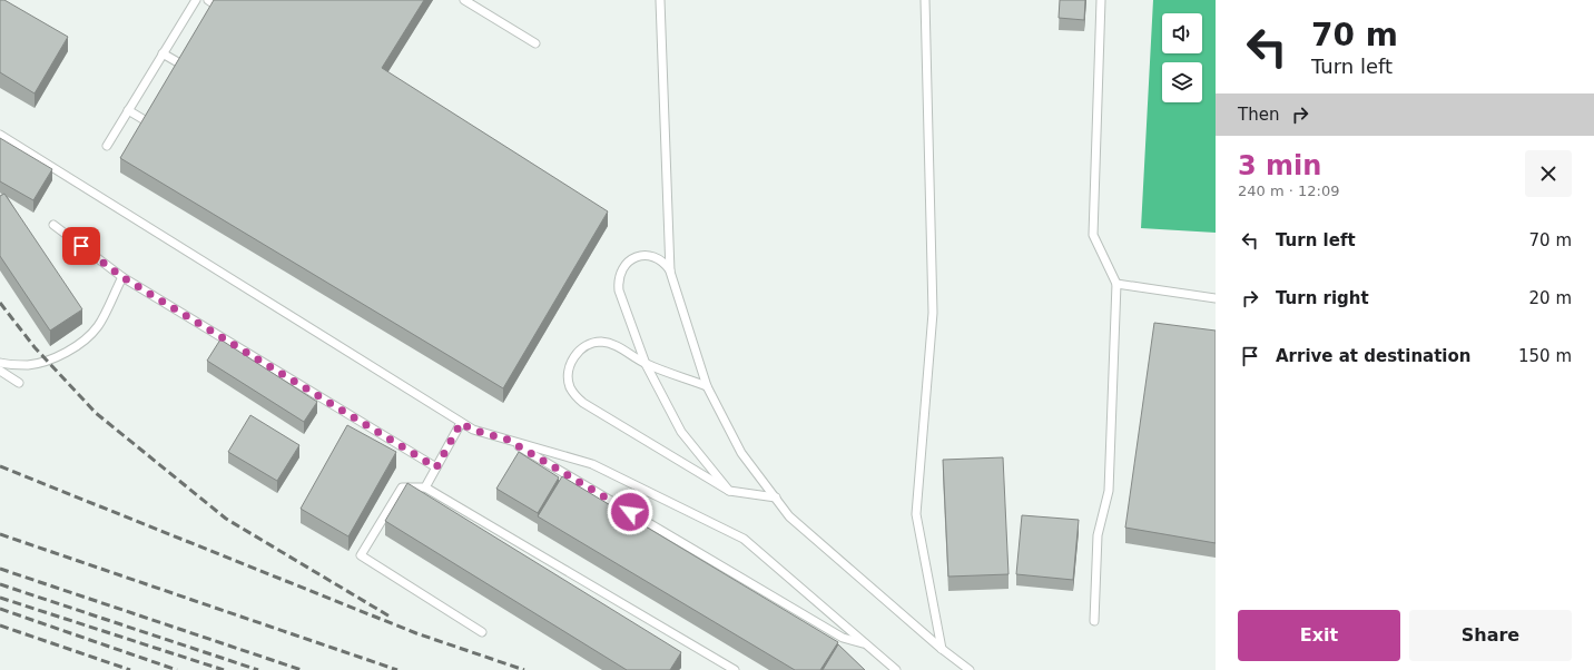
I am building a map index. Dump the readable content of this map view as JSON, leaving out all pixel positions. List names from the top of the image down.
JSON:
{
  "page": {
    "turn": ["70 m", "Turn left"],
    "then": "Then",
    "heading": ["3 min", "240 m · 12:09"],
    "list": [
      {
        "name": "Turn left",
        "value": "70 m"
      },
      {
        "name": "Turn right",
        "value": "20 m"
      },
      {
        "name": "Arrive at destination",
        "value": "150 m"
      }
    ],
    "buttons": ["Exit", "Share"]
  }
}
